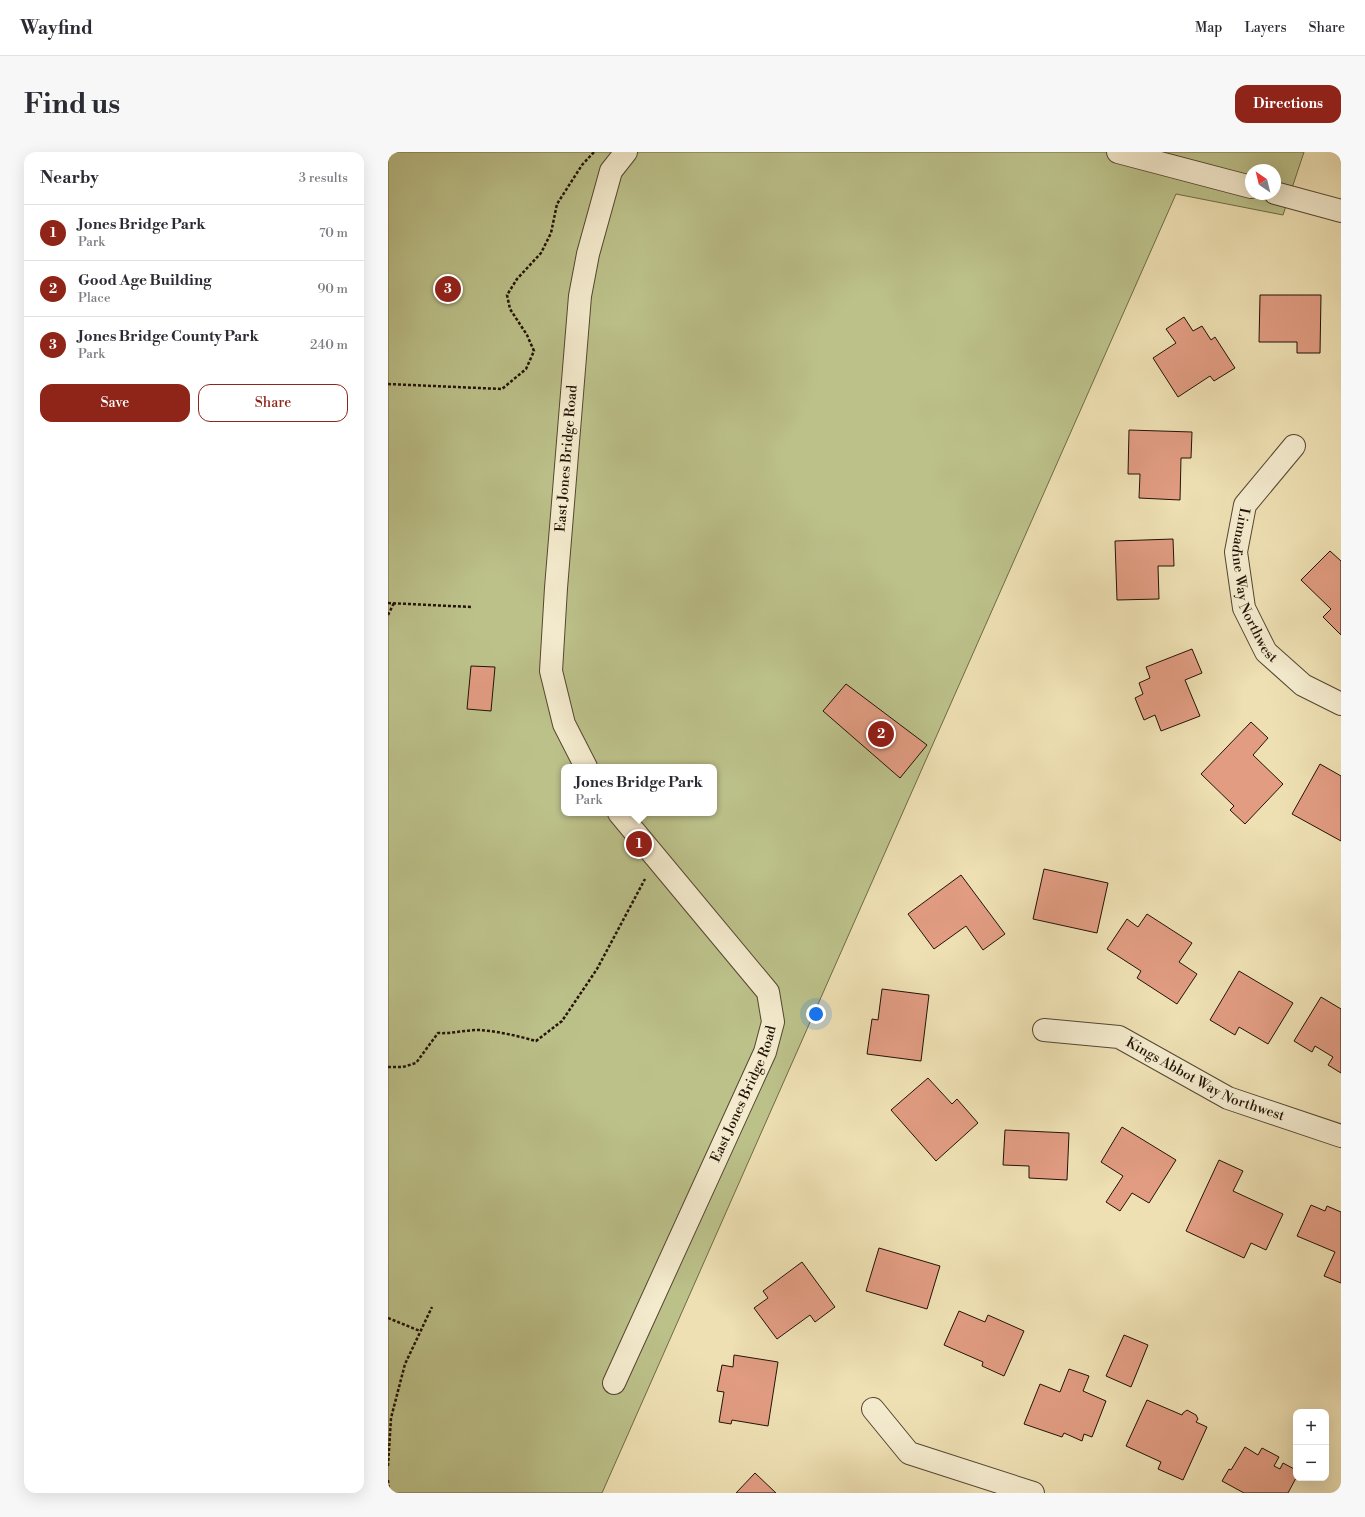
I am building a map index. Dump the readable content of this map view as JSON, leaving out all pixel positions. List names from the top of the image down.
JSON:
{
  "streets": {
    "street": ["East Jones Bridge Road", "Linnadine Way Northwest", "Kings Abbot Way Northwest"]
  },
  "north": "top left",
  "page": {
    "header": "Wayfind",
    "nav": ["Map", "Layers", "Share"],
    "buttons": [
      "Directions",
      ["Save", "Share"]
    ],
    "title": "Find us",
    "heading": ["Nearby", "3 results"],
    "list": [
      {
        "mark": "1",
        "name": "Jones Bridge Park",
        "note": "Park",
        "value": "70 m"
      },
      {
        "mark": "2",
        "name": "Good Age Building",
        "note": "Place",
        "value": "90 m"
      },
      {
        "mark": "3",
        "name": "Jones Bridge County Park",
        "note": "Park",
        "value": "240 m"
      }
    ],
    "pins": ["3", "2", "1"],
    "popup": ["Jones Bridge Park", "Park"],
    "map_buttons": ["+", "−"]
  }
}
